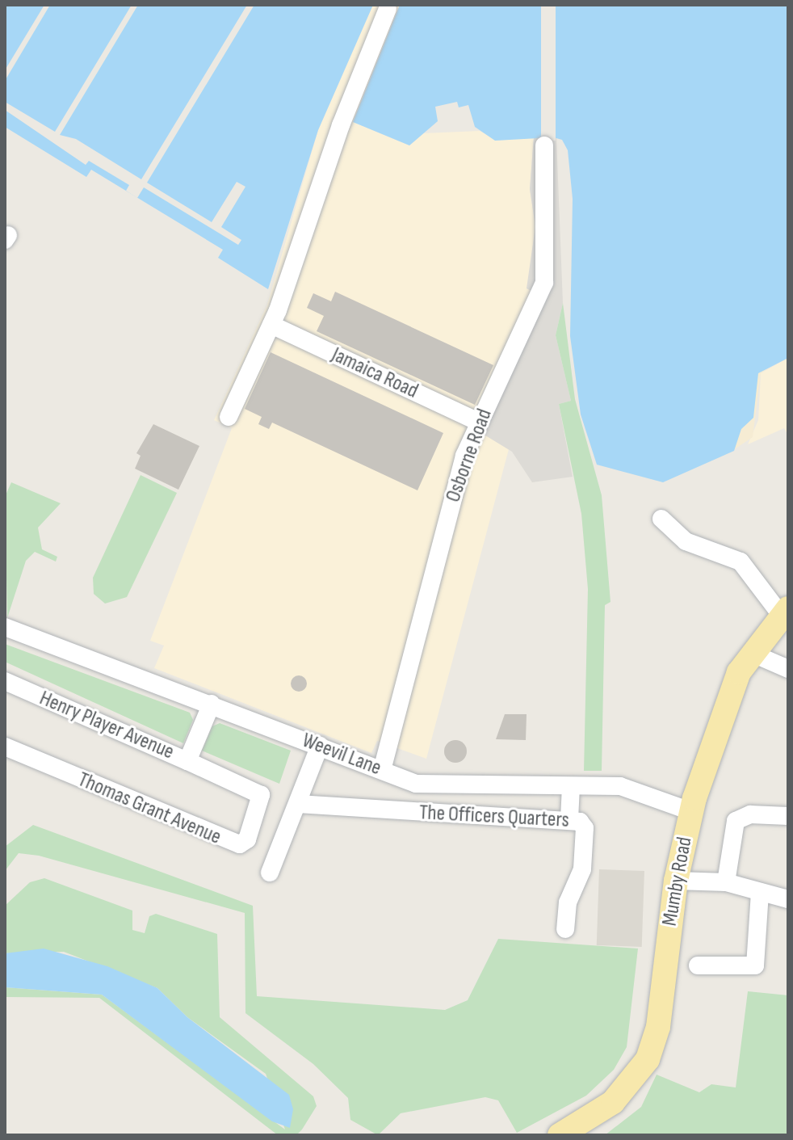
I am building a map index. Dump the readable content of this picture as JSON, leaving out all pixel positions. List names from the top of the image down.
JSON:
{
  "streets": {
    "main road": ["Mumby Road"],
    "street": [
      "Jamaica Road",
      "Osborne Road",
      "Henry Player Avenue",
      "Weevil Lane",
      "Thomas Grant Avenue",
      "The Officers Quarters"
    ]
  },
  "crossings": [
    ["Jamaica Road", "Osborne Road"],
    ["Osborne Road", "Weevil Lane"],
    ["Henry Player Avenue", "Weevil Lane"],
    ["Henry Player Avenue", "Thomas Grant Avenue"],
    ["Weevil Lane", "Mumby Road"]
  ]
}
